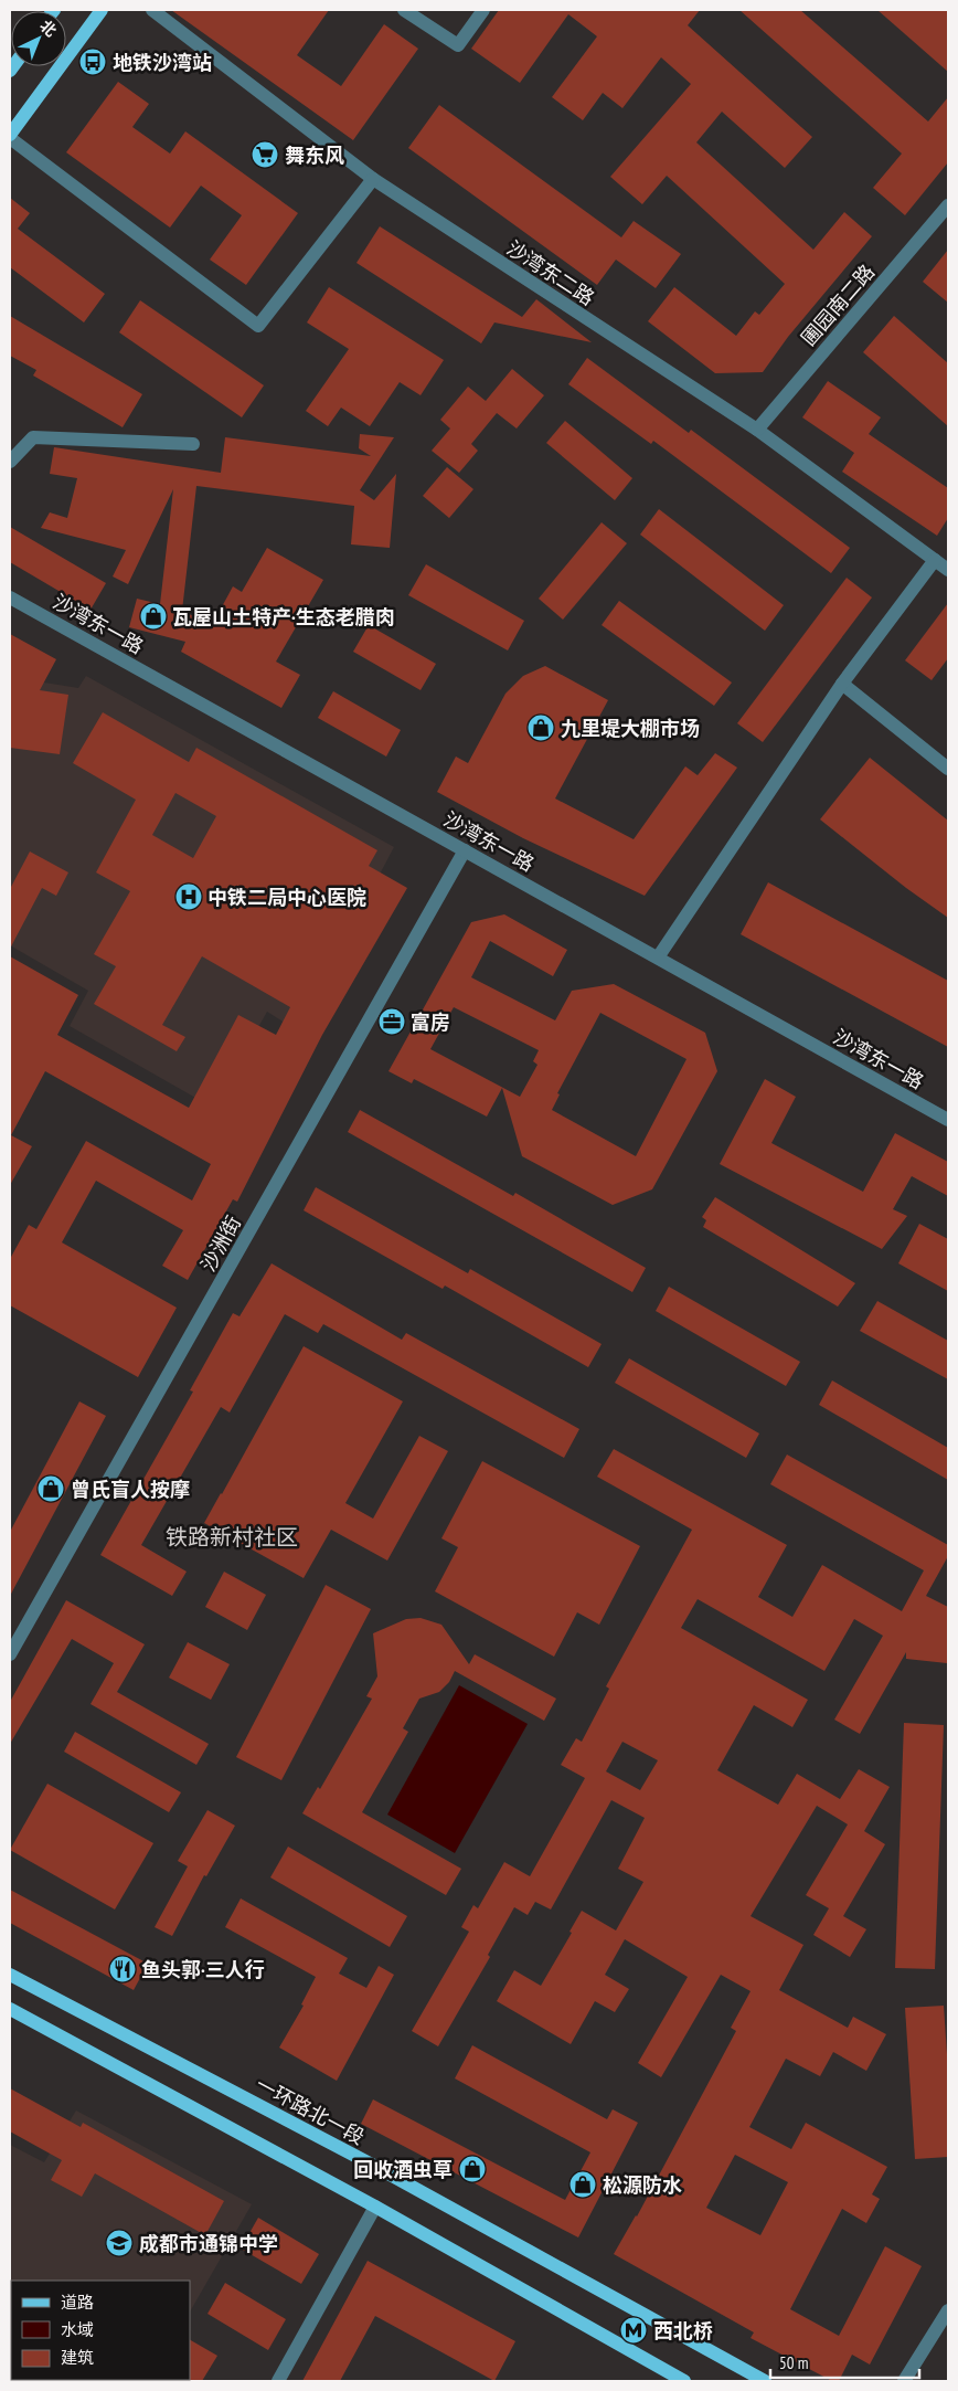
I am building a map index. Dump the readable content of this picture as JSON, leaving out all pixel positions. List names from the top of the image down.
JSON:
{
  "streets": {
    "main road": ["一环路北一段"],
    "street": [
      "沙湾东二路",
      "圃园南二路",
      "沙湾东一路",
      "沙洲街"
    ]
  },
  "crossings": [
    ["沙湾东二路", "圃园南二路"],
    ["沙湾东一路", "沙洲街"]
  ],
  "districts": ["铁路新村社区"],
  "places": {
    "bus stop": ["地铁沙湾站"],
    "supermarket": ["舞东风"],
    "shop": [
      "瓦屋山土特产·生态老腊肉",
      "九里堤大棚市场",
      "曾氏盲人按摩",
      "回收酒虫草",
      "松源防水"
    ],
    "hospital": ["中铁二局中心医院"],
    "office": ["富房"],
    "restaurant": ["鱼头郭·三人行"],
    "school or university": ["成都市通锦中学"],
    "metro station": ["西北桥"]
  },
  "legend": ["道路", "水域", "建筑"],
  "scale_bar": "50 m",
  "north": "top right"
}
